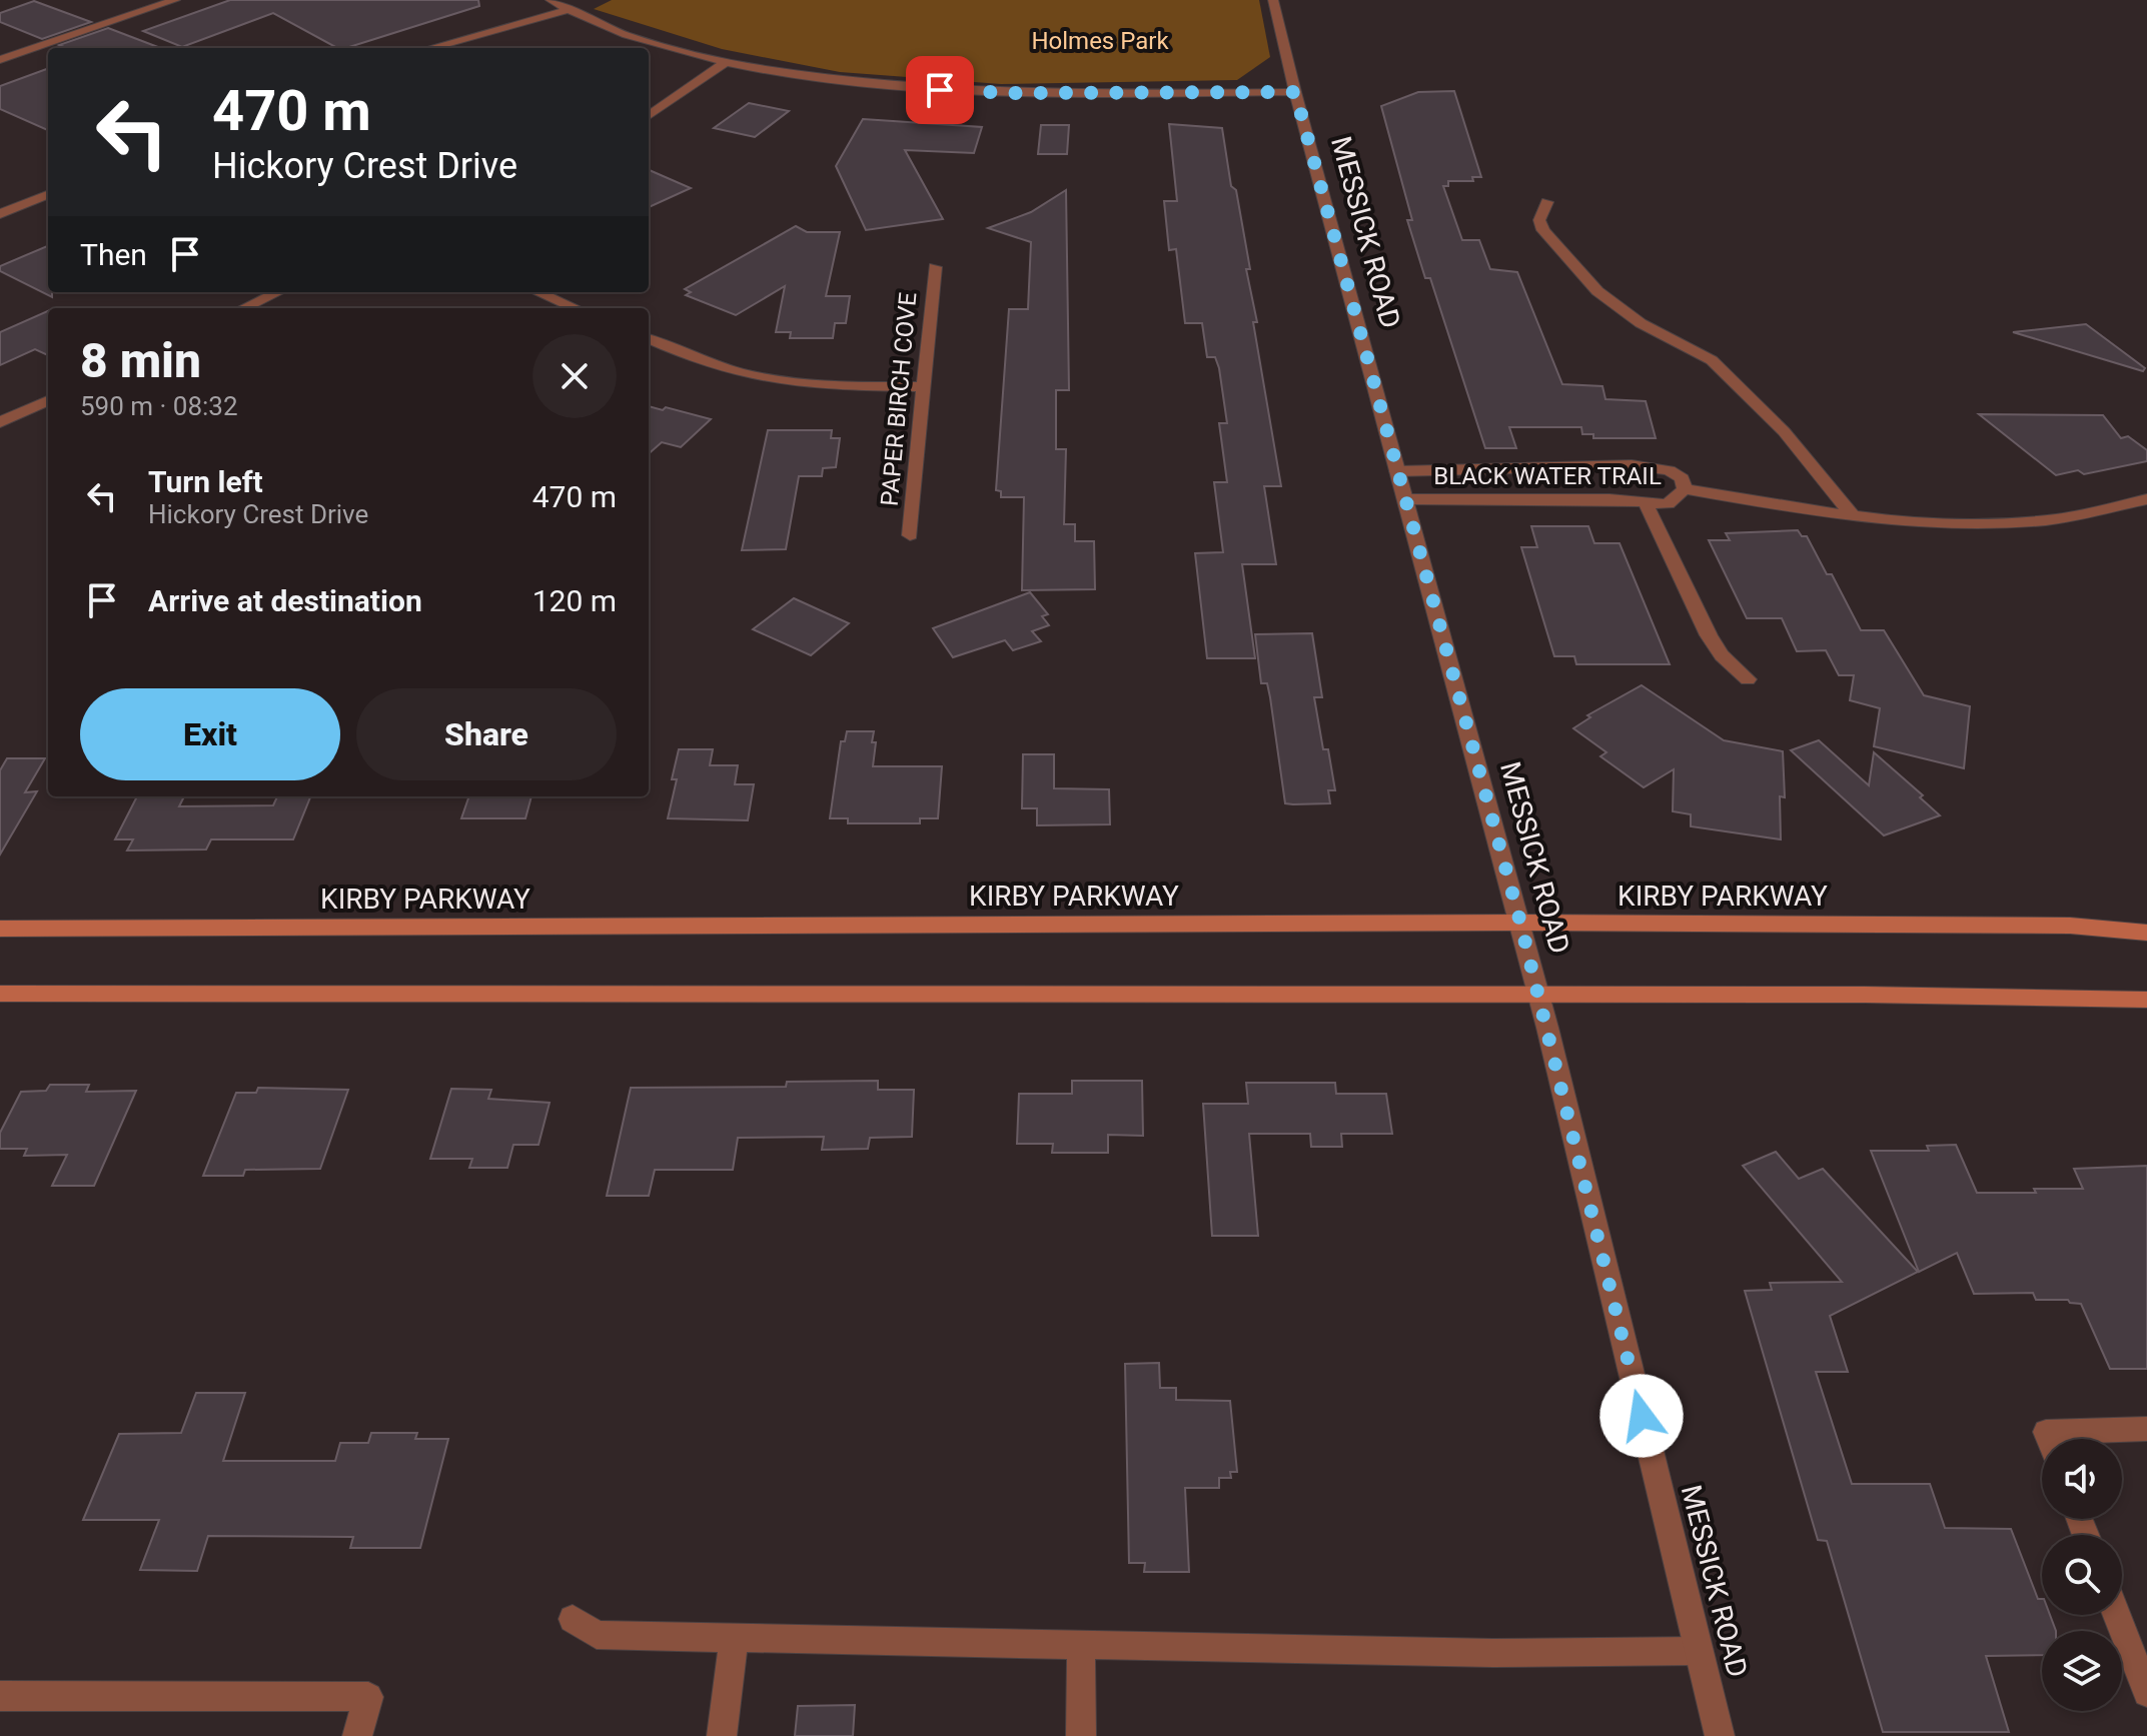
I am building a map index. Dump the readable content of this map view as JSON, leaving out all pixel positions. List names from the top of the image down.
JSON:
{
  "streets": {
    "main road": ["KIRBY PARKWAY"],
    "street": ["MESSICK ROAD", "PAPER BIRCH COVE", "BLACK WATER TRAIL"]
  },
  "crossings": [
    ["MESSICK ROAD", "BLACK WATER TRAIL"],
    ["MESSICK ROAD", "KIRBY PARKWAY"]
  ],
  "parks": ["Holmes Park"],
  "page": {
    "turn": ["470 m", "Hickory Crest Drive"],
    "then": "Then",
    "heading": ["8 min", "590 m · 08:32"],
    "list": [
      {
        "name": "Turn left",
        "note": "Hickory Crest Drive",
        "value": "470 m"
      },
      {
        "name": "Arrive at destination",
        "value": "120 m"
      }
    ],
    "buttons": ["Exit", "Share"]
  }
}
